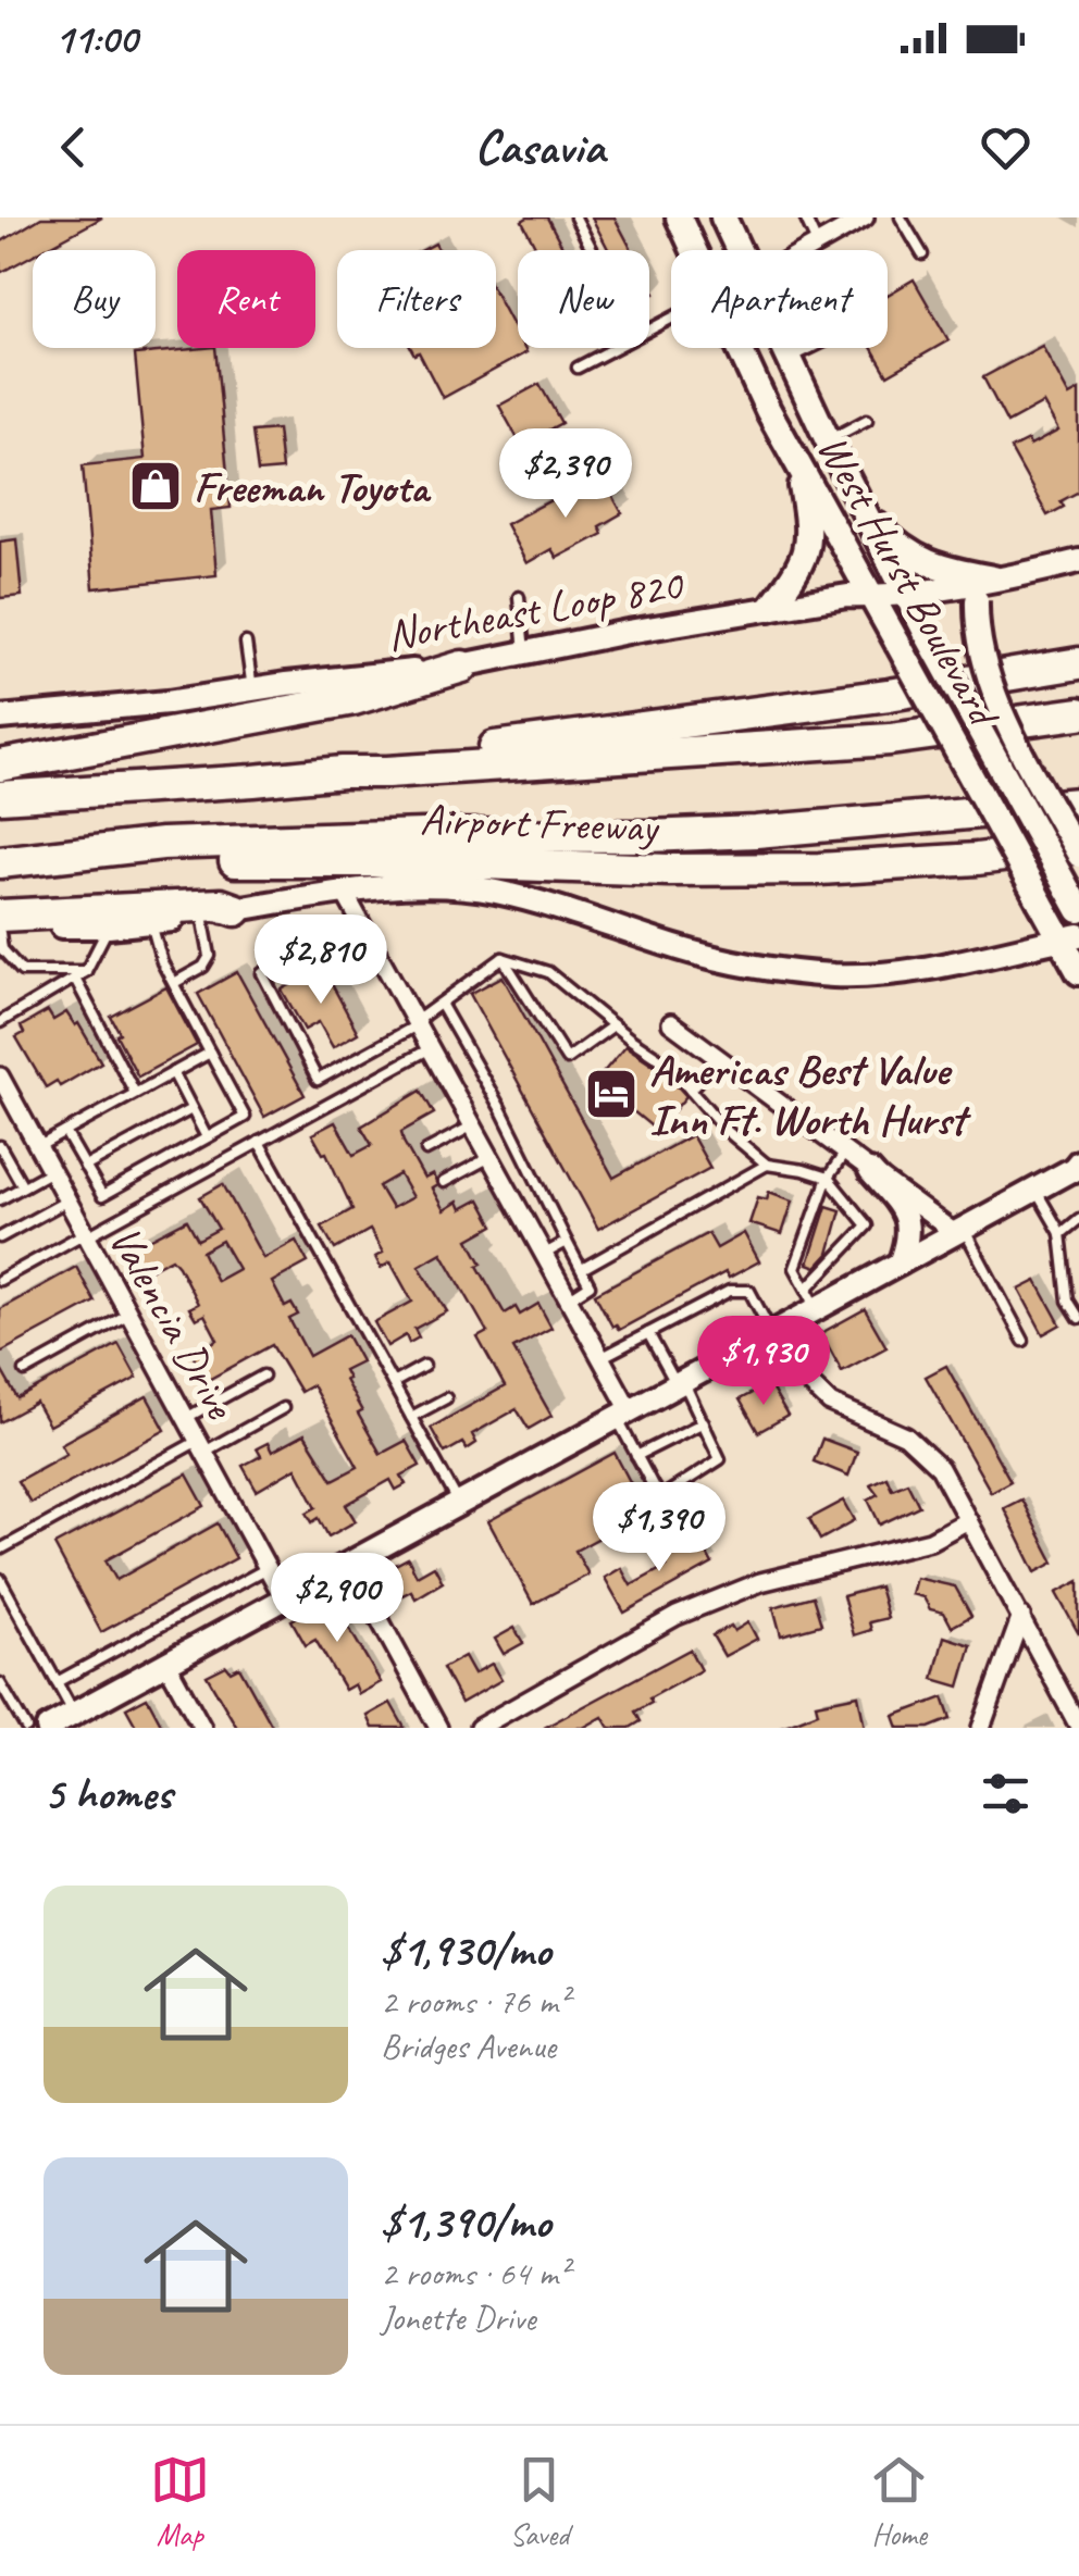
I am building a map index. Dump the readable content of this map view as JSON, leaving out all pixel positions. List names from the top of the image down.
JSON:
{
  "streets": {
    "highway": ["Airport Freeway"],
    "main road": ["West Hurst Boulevard", "Northeast Loop 820"],
    "street": ["Valencia Drive"]
  },
  "crossings": [
    ["West Hurst Boulevard", "Northeast Loop 820"]
  ],
  "places": {
    "shop": ["Freeman Toyota"],
    "hotel": ["Americas Best Value Inn Ft. Worth Hurst"]
  },
  "page": {
    "status": "11:00",
    "header": "Casavia",
    "chip": [
      "Buy",
      "Rent",
      "Filters",
      "New",
      "Apartment"
    ],
    "price": [
      "$2,390",
      "$2,810",
      "$1,930",
      "$1,390",
      "$2,900"
    ],
    "heading": "5 homes",
    "list": [
      {
        "name": "$1,930/mo",
        "note": "2 rooms · 76 m² · Bridges Avenue"
      },
      {
        "name": "$1,390/mo",
        "note": "2 rooms · 64 m² · Jonette Drive"
      }
    ],
    "tabs": ["Map", "Saved", "Home"]
  }
}
